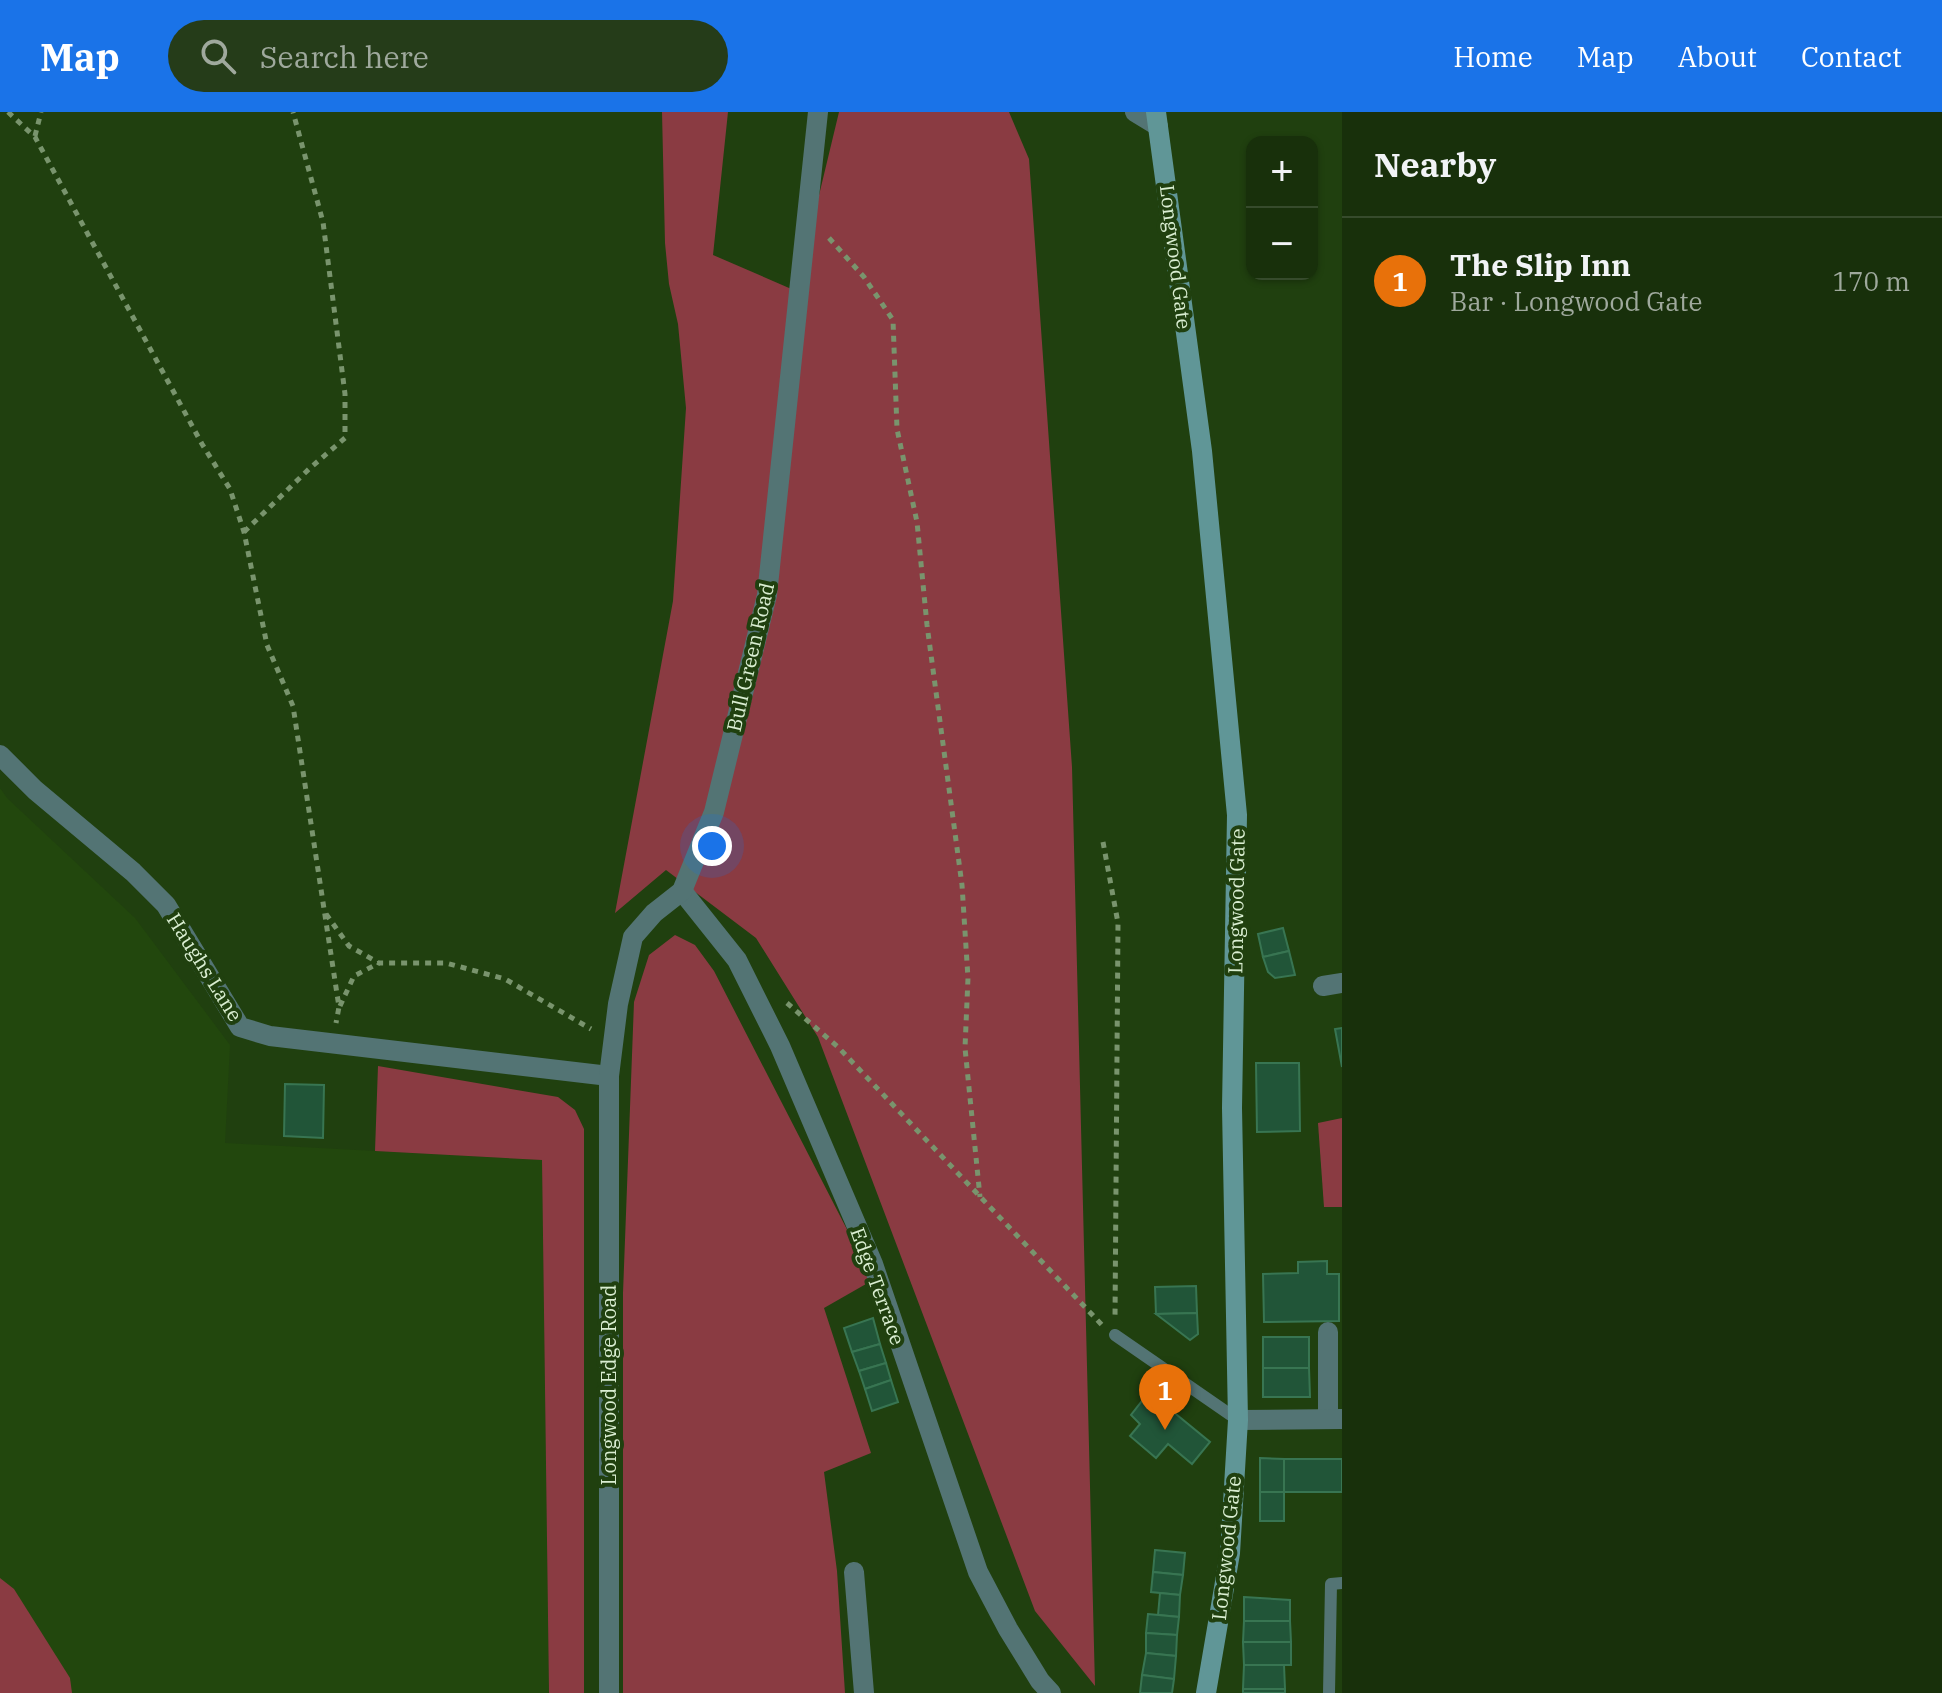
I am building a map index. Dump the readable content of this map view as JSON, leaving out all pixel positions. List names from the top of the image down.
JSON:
{
  "streets": {
    "street": [
      "Longwood Gate",
      "Bull Green Road",
      "Haughs Lane",
      "Edge Terrace",
      "Longwood Edge Road"
    ]
  },
  "crossings": [
    ["Bull Green Road", "Haughs Lane"],
    ["Bull Green Road", "Edge Terrace"],
    ["Bull Green Road", "Longwood Edge Road"],
    ["Haughs Lane", "Longwood Edge Road"]
  ],
  "page": {
    "header": "Map",
    "search": "Search here",
    "nav": [
      "Home",
      "Map",
      "About",
      "Contact"
    ],
    "heading": "Nearby",
    "map_buttons": ["+", "−"],
    "list": [
      {
        "mark": "1",
        "name": "The Slip Inn",
        "note": "Bar · Longwood Gate",
        "value": "170 m"
      }
    ],
    "pins": "1"
  }
}
